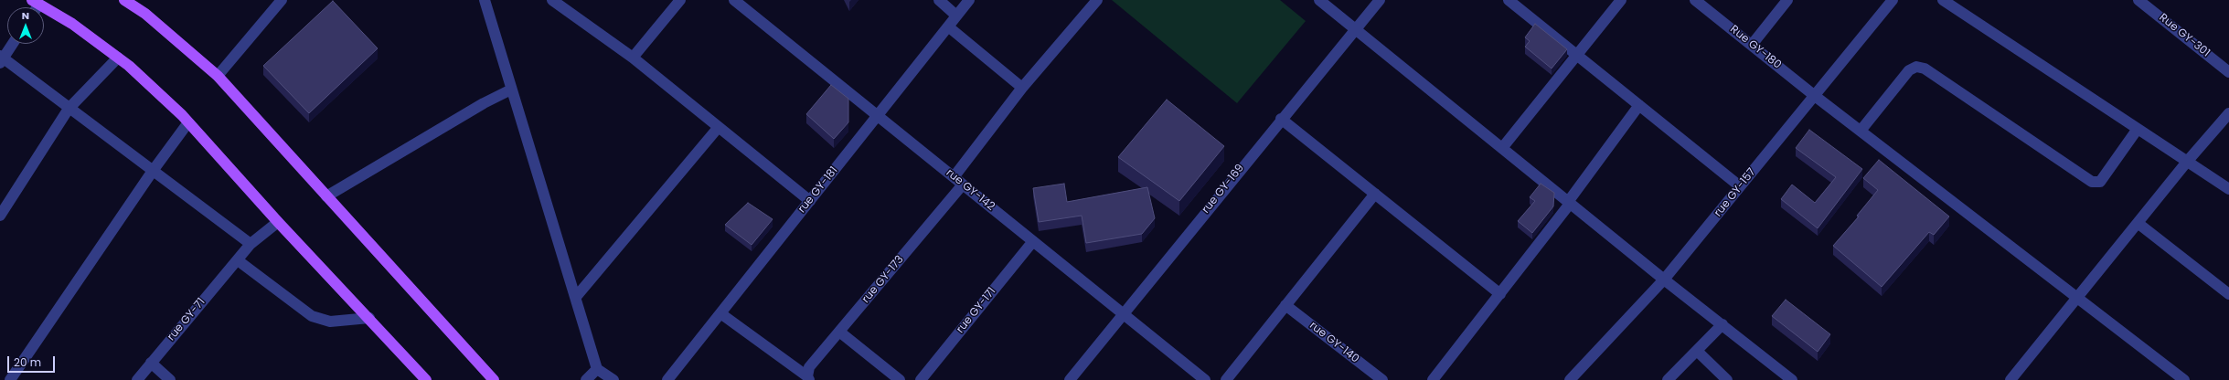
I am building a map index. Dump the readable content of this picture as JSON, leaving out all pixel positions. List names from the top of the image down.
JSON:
{
  "streets": {
    "street": [
      "Rue GY-301",
      "Rue GY-180",
      "rue GY-169",
      "rue GY-181",
      "rue GY-142",
      "rue GY-157",
      "rue GY-173",
      "rue GY-171",
      "rue GY-71",
      "rue GY-140"
    ]
  },
  "crossings": [
    ["Rue GY-180", "rue GY-157"],
    ["rue GY-169", "rue GY-142"],
    ["rue GY-181", "rue GY-142"],
    ["rue GY-142", "rue GY-173"],
    ["rue GY-142", "rue GY-171"]
  ],
  "scale_bar": "20 m",
  "north": "top"
}
